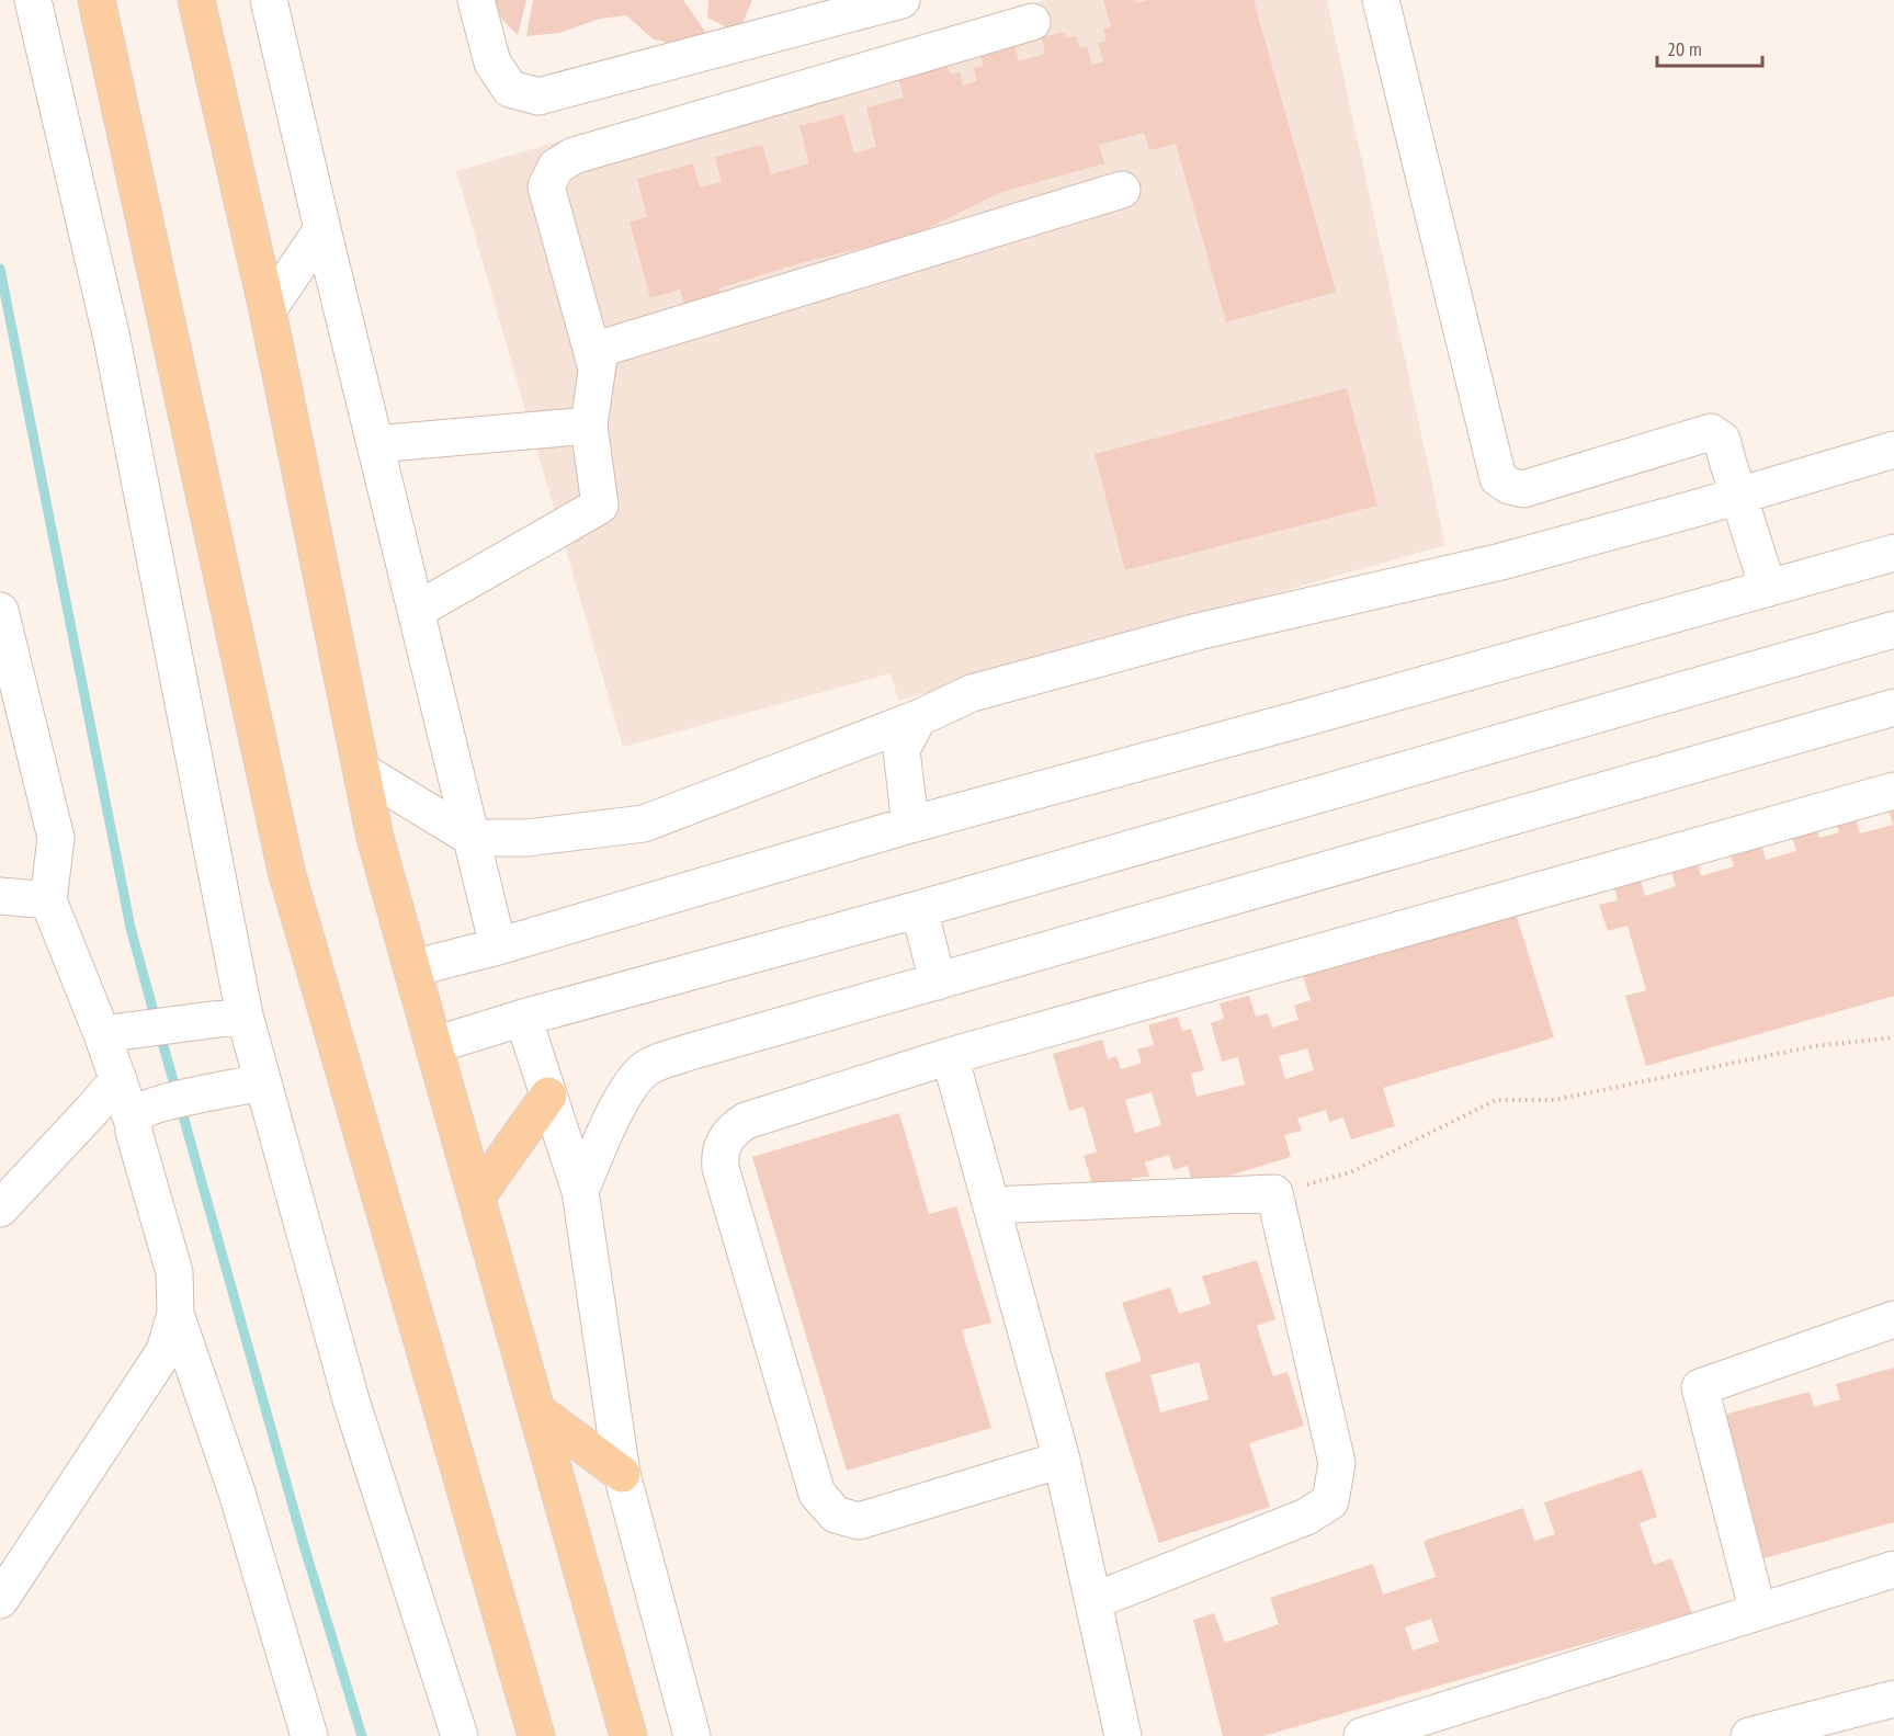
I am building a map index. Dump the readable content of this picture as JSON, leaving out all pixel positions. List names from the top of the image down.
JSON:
{
  "scale_bar": "20 m"
}
